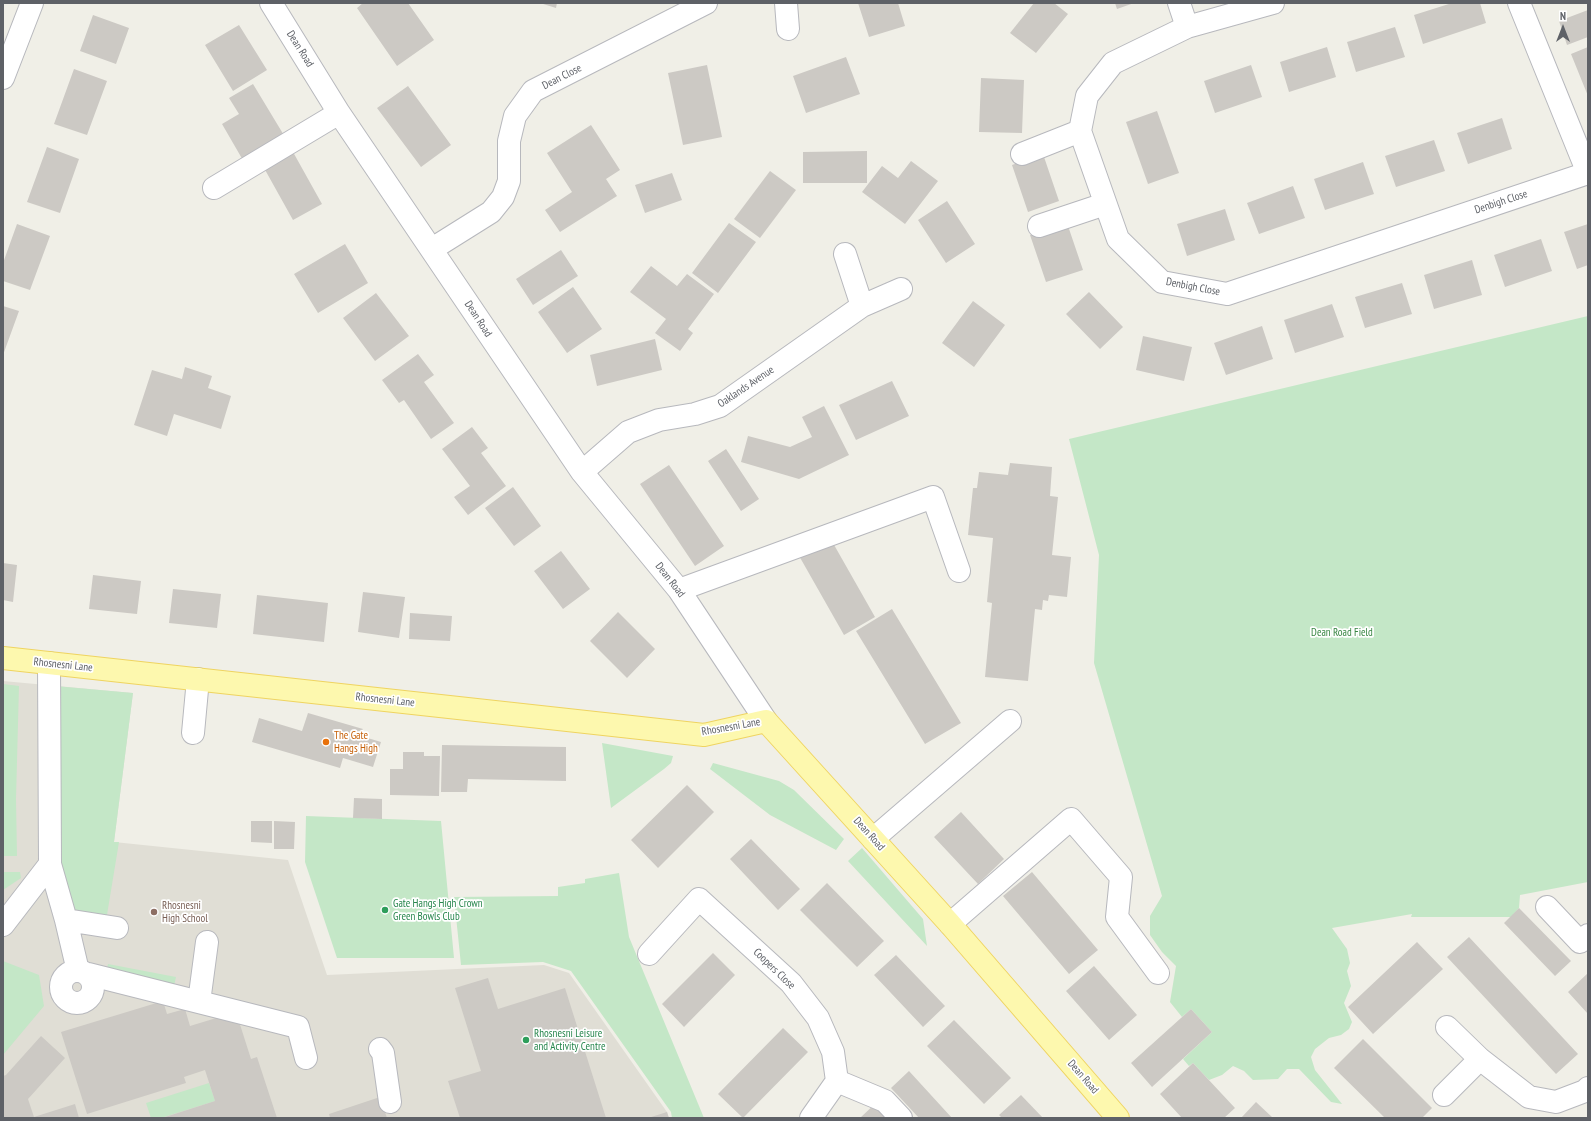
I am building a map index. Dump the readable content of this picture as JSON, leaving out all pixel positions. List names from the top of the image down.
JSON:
{
  "streets": {
    "main road": ["Dean Road", "Rhosnesni Lane"],
    "street": [
      "Dean Close",
      "Denbigh Close",
      "Oaklands Avenue",
      "Coopers Close"
    ]
  },
  "crossings": [
    ["Dean Road", "Dean Close"],
    ["Dean Road", "Oaklands Avenue"],
    ["Dean Road", "Rhosnesni Lane"]
  ],
  "parks": ["Dean Road Field"],
  "places": [
    "The Gate Hangs High",
    "Gate Hangs High Crown Green Bowls Club",
    "Rhosnesni High School",
    "Rhosnesni Leisure and Activity Centre"
  ],
  "north": "top"
}
